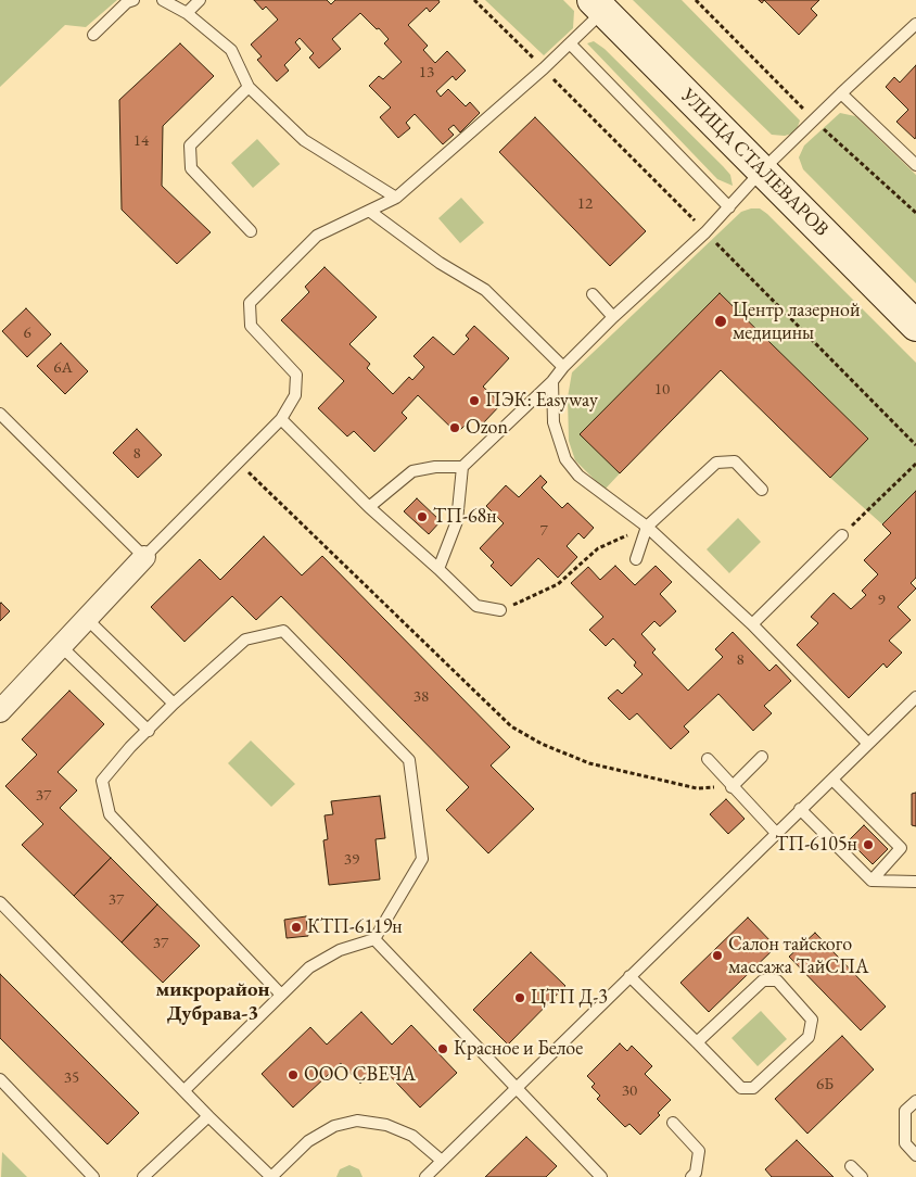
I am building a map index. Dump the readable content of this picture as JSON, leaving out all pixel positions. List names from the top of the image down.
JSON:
{
  "streets": {
    "main road": ["УЛИЦА СТАЛЕВАРОВ"]
  },
  "districts": ["микрорайон Дубрава-3"],
  "places": [
    "Центр лазерной медицины",
    "ПЭК: Easyway",
    "Ozon",
    "ТП-68н",
    "ТП-6105н",
    "КТП-6119н",
    "Салон тайского массажа ТайСПА",
    "ЦТП Д-3",
    "Красное и Белое",
    "ООО СВЕЧА"
  ],
  "house_numbers": [
    "13",
    "14",
    "12",
    "6",
    "6А",
    "10",
    "8",
    "7",
    "9",
    "8",
    "38",
    "37",
    "39",
    "37",
    "37",
    "35",
    "6Б",
    "30"
  ]
}
